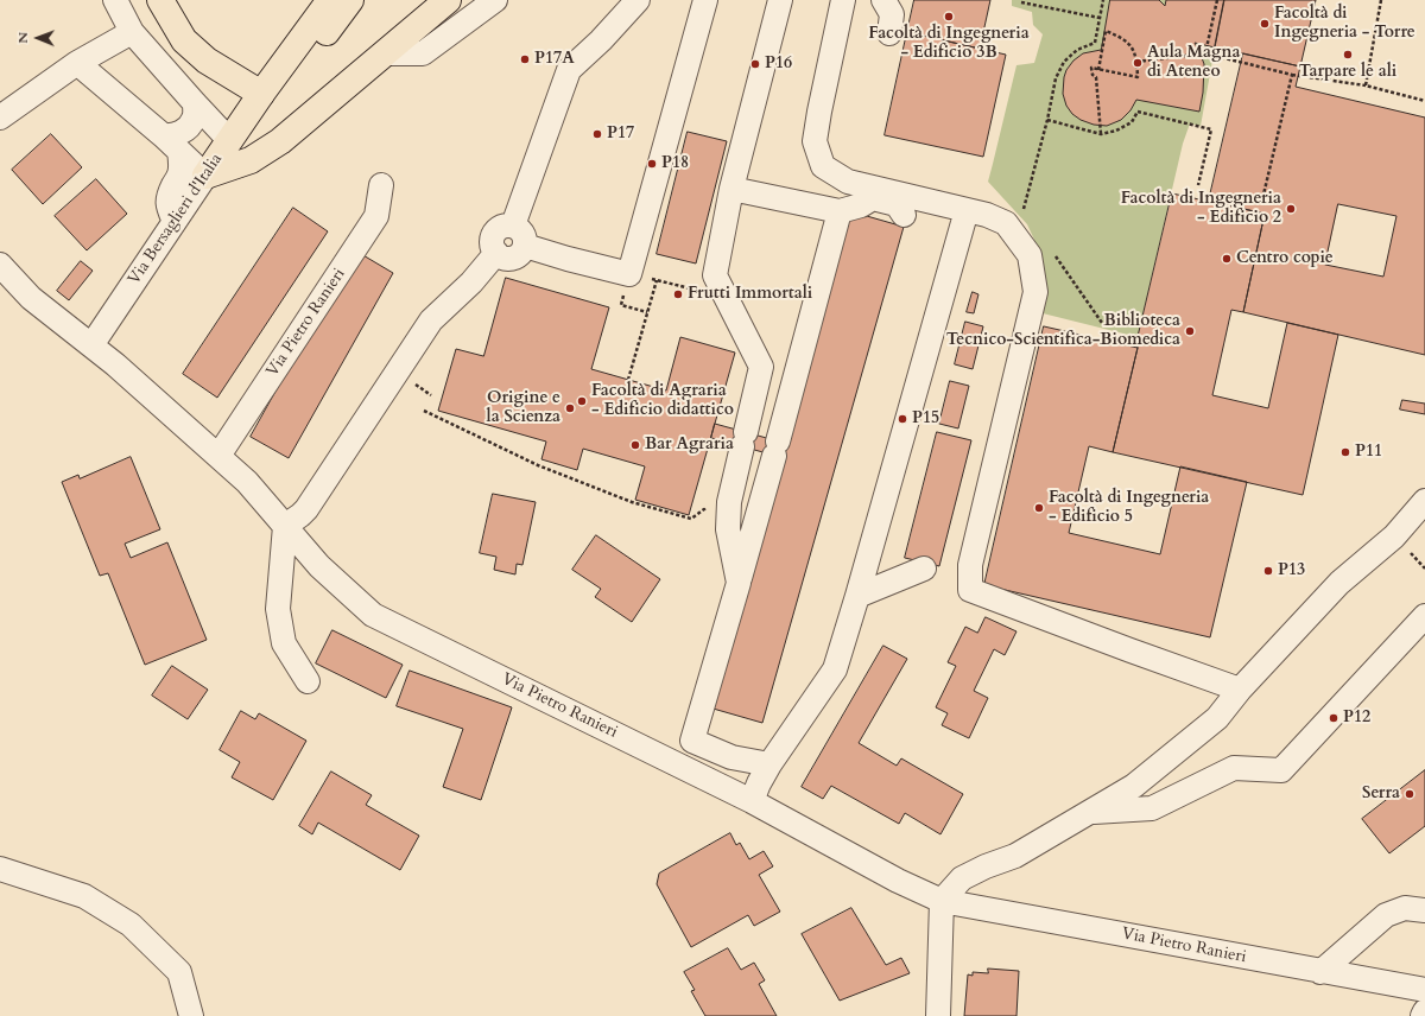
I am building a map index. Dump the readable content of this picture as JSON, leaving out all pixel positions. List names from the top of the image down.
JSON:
{
  "streets": {
    "main road": ["Via Bersaglieri d'Italia"],
    "street": ["Via Pietro Ranieri"]
  },
  "crossings": [
    ["Via Bersaglieri d'Italia", "Via Pietro Ranieri"]
  ],
  "places": [
    "Facoltà di Ingegneria - Edificio 3B",
    "Facoltà di Ingegneria - Torre",
    "Tarpare le ali",
    "P17A",
    "Aula Magna di Ateneo",
    "P16",
    "P17",
    "P18",
    "Facoltà di Ingegneria - Edificio 2",
    "Centro copie",
    "Frutti Immortali",
    "Biblioteca Tecnico-Scientifica-Biomedica",
    "Facoltà di Agraria - Edificio didattico",
    "Origine e la Scienza",
    "P15",
    "Bar Agraria",
    "P11",
    "Facoltà di Ingegneria - Edificio 5",
    "P13",
    "P12",
    "Serra"
  ],
  "north": "left"
}
